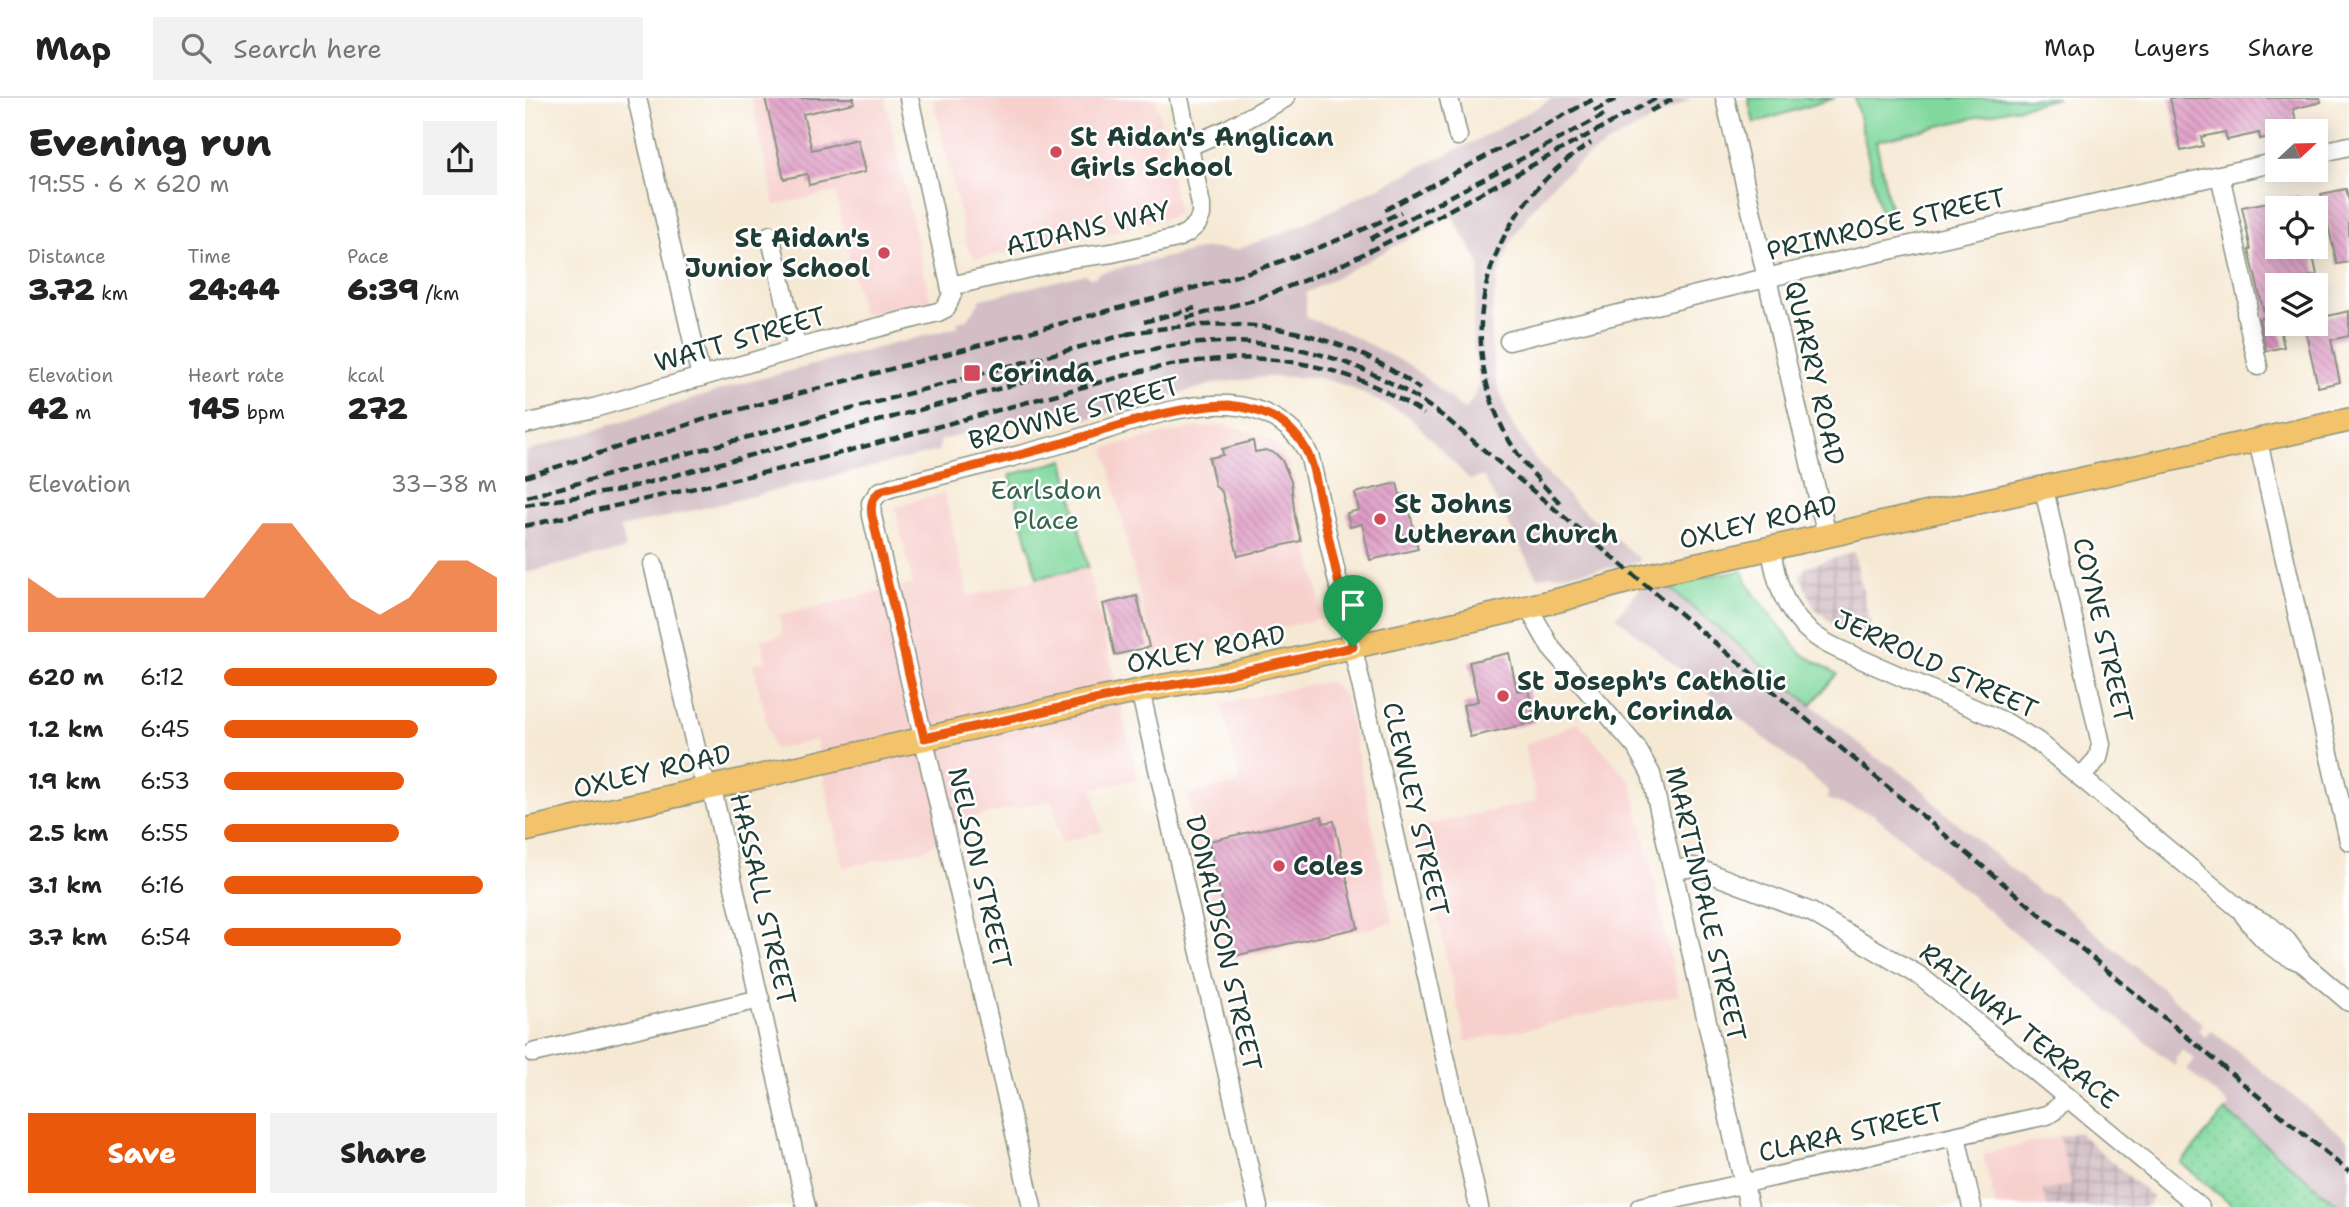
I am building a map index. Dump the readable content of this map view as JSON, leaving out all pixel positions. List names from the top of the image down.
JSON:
{
  "streets": {
    "main road": ["OXLEY ROAD"],
    "street": [
      "PRIMROSE STREET",
      "AIDANS WAY",
      "WATT STREET",
      "QUARRY ROAD",
      "BROWNE STREET",
      "COYNE STREET",
      "JERROLD STREET",
      "CLEWLEY STREET",
      "NELSON STREET",
      "HASSALL STREET",
      "MARTINDALE STREET",
      "DONALDSON STREET",
      "RAILWAY TERRACE",
      "CLARA STREET"
    ]
  },
  "crossings": [
    ["PRIMROSE STREET", "QUARRY ROAD"],
    ["AIDANS WAY", "WATT STREET"],
    ["QUARRY ROAD", "OXLEY ROAD"],
    ["BROWNE STREET", "CLEWLEY STREET"],
    ["BROWNE STREET", "NELSON STREET"],
    ["OXLEY ROAD", "COYNE STREET"],
    ["OXLEY ROAD", "JERROLD STREET"],
    ["OXLEY ROAD", "CLEWLEY STREET"],
    ["OXLEY ROAD", "NELSON STREET"],
    ["OXLEY ROAD", "HASSALL STREET"],
    ["OXLEY ROAD", "MARTINDALE STREET"],
    ["OXLEY ROAD", "DONALDSON STREET"],
    ["COYNE STREET", "JERROLD STREET"],
    ["MARTINDALE STREET", "RAILWAY TERRACE"],
    ["MARTINDALE STREET", "CLARA STREET"],
    ["RAILWAY TERRACE", "CLARA STREET"]
  ],
  "parks": ["Earlsdon Place"],
  "places": {
    "other": [
      "St Aidan's Anglican Girls School",
      "St Aidan's Junior School",
      "St Johns Lutheran Church",
      "St Joseph's Catholic Church, Corinda",
      "Coles"
    ],
    "transit": ["Corinda"]
  },
  "north": "right",
  "page": {
    "header": "Map",
    "search": "Search here",
    "nav": ["Map", "Layers", "Share"],
    "heading": ["Evening run", "19:55 · 6 × 620 m"],
    "stats": [
      ["Distance", "3.72 km"],
      ["Time", "24:44"],
      ["Pace", "6:39 /km"],
      ["Elevation", "42 m"],
      ["Heart rate", "145 bpm"],
      ["kcal", "272"]
    ],
    "chart": ["Elevation", "33–38 m"],
    "list": [
      {
        "name": "620 m",
        "note": "6:12"
      },
      {
        "name": "1.2 km",
        "note": "6:45"
      },
      {
        "name": "1.9 km",
        "note": "6:53"
      },
      {
        "name": "2.5 km",
        "note": "6:55"
      },
      {
        "name": "3.1 km",
        "note": "6:16"
      },
      {
        "name": "3.7 km",
        "note": "6:54"
      }
    ],
    "buttons": ["Save", "Share"]
  }
}
